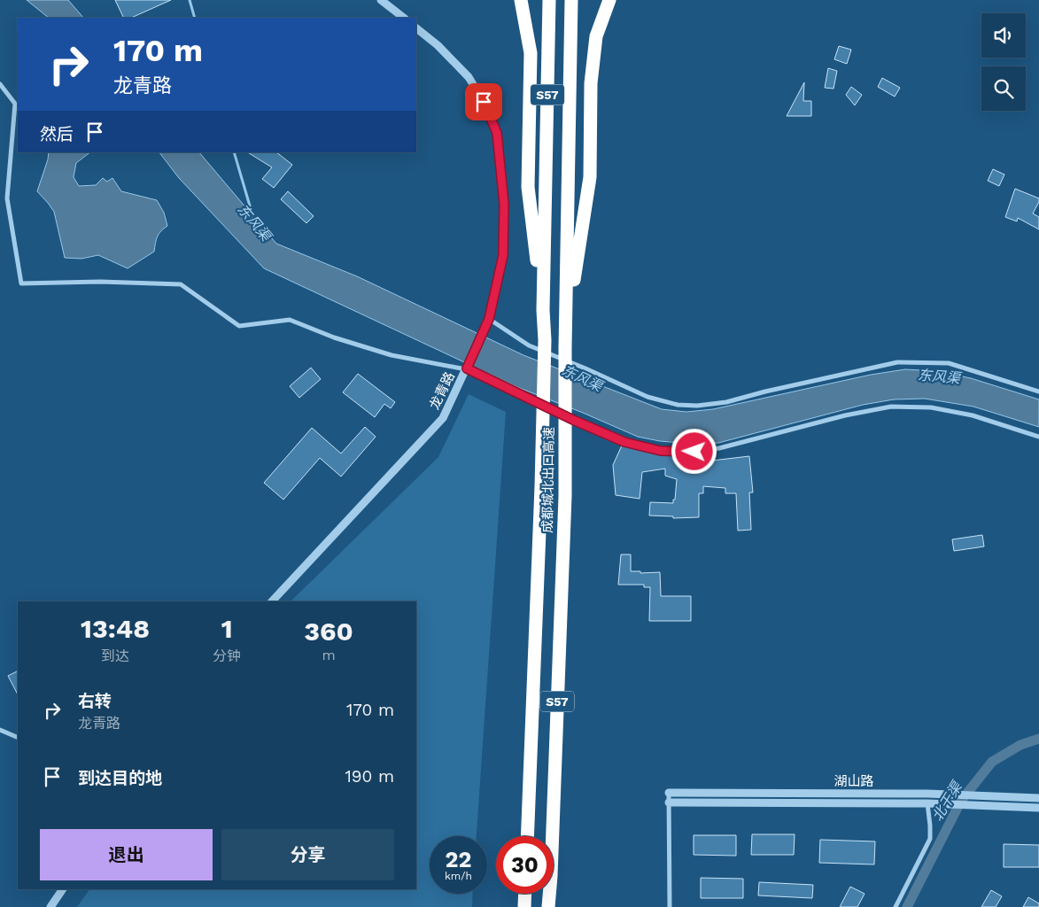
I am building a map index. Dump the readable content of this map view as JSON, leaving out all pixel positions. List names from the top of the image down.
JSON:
{
  "streets": {
    "highway": ["S57", "成都城北出口高速"],
    "street": ["龙青路", "湖山路"]
  },
  "water": ["东风渠", "北干渠"],
  "page": {
    "turn": ["170 m", "龙青路"],
    "then": "然后",
    "eta": [
      "13:48",
      "到达",
      "1",
      "分钟",
      "360",
      "m"
    ],
    "list": [
      {
        "name": "右转",
        "note": "龙青路",
        "value": "170 m"
      },
      {
        "name": "到达目的地",
        "value": "190 m"
      }
    ],
    "buttons": ["退出", "分享"],
    "speed": "22 km/h",
    "limit": "30"
  }
}
